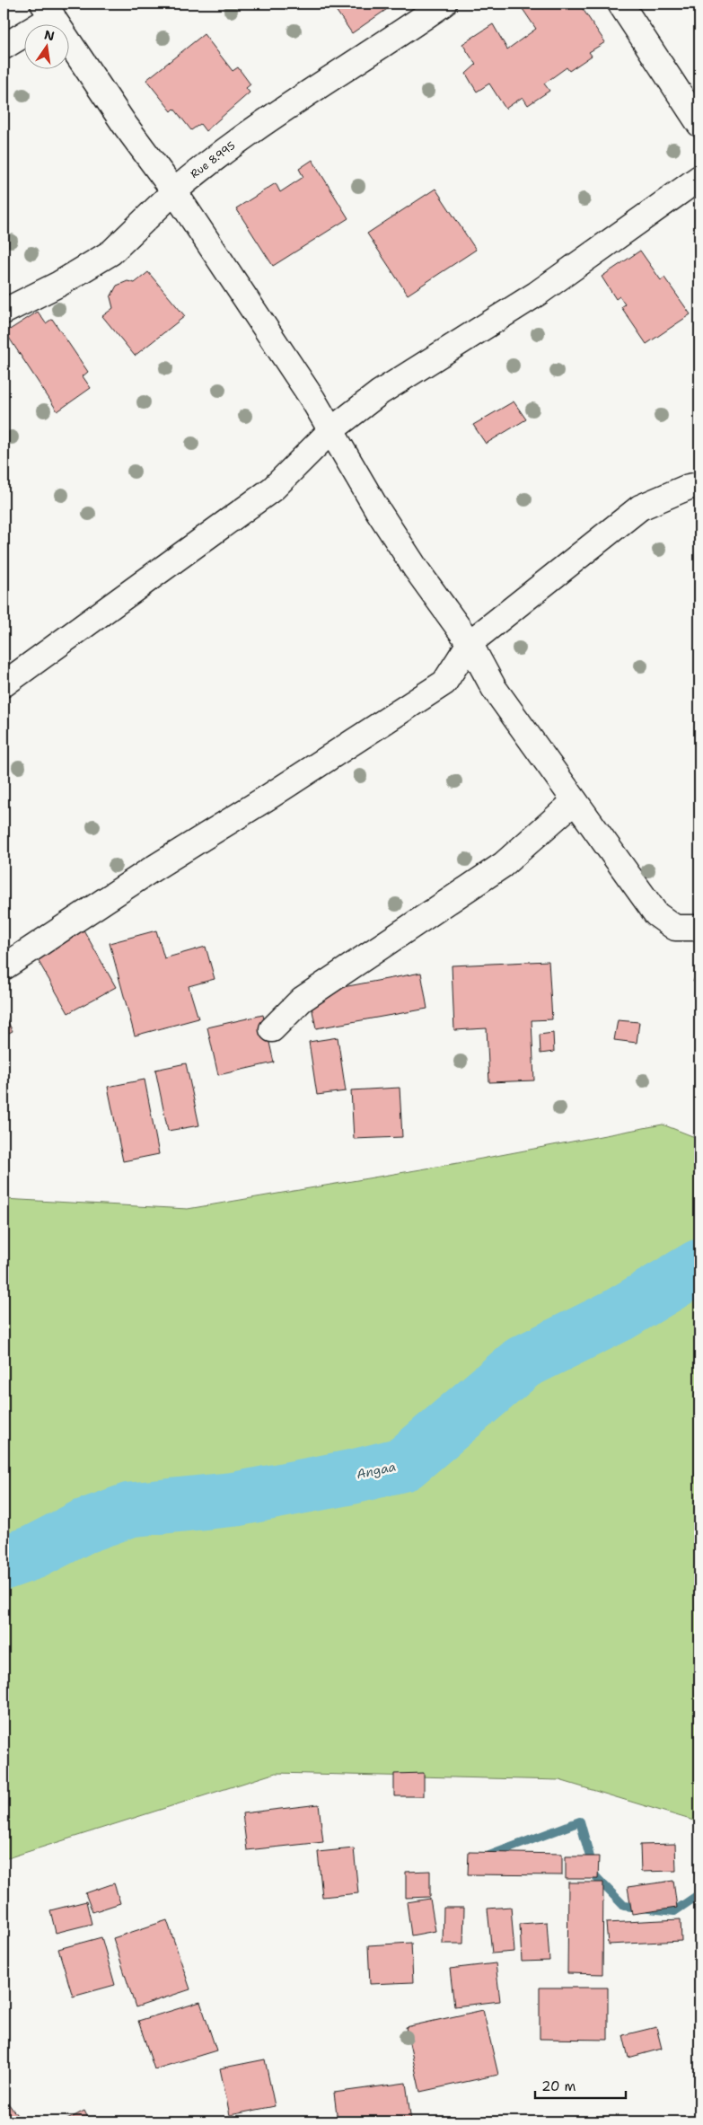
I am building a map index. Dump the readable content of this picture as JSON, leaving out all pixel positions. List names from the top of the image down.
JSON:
{
  "streets": {
    "street": ["Rue 8.995"]
  },
  "water": ["Angaa"],
  "scale_bar": "20 m",
  "north": "top"
}
